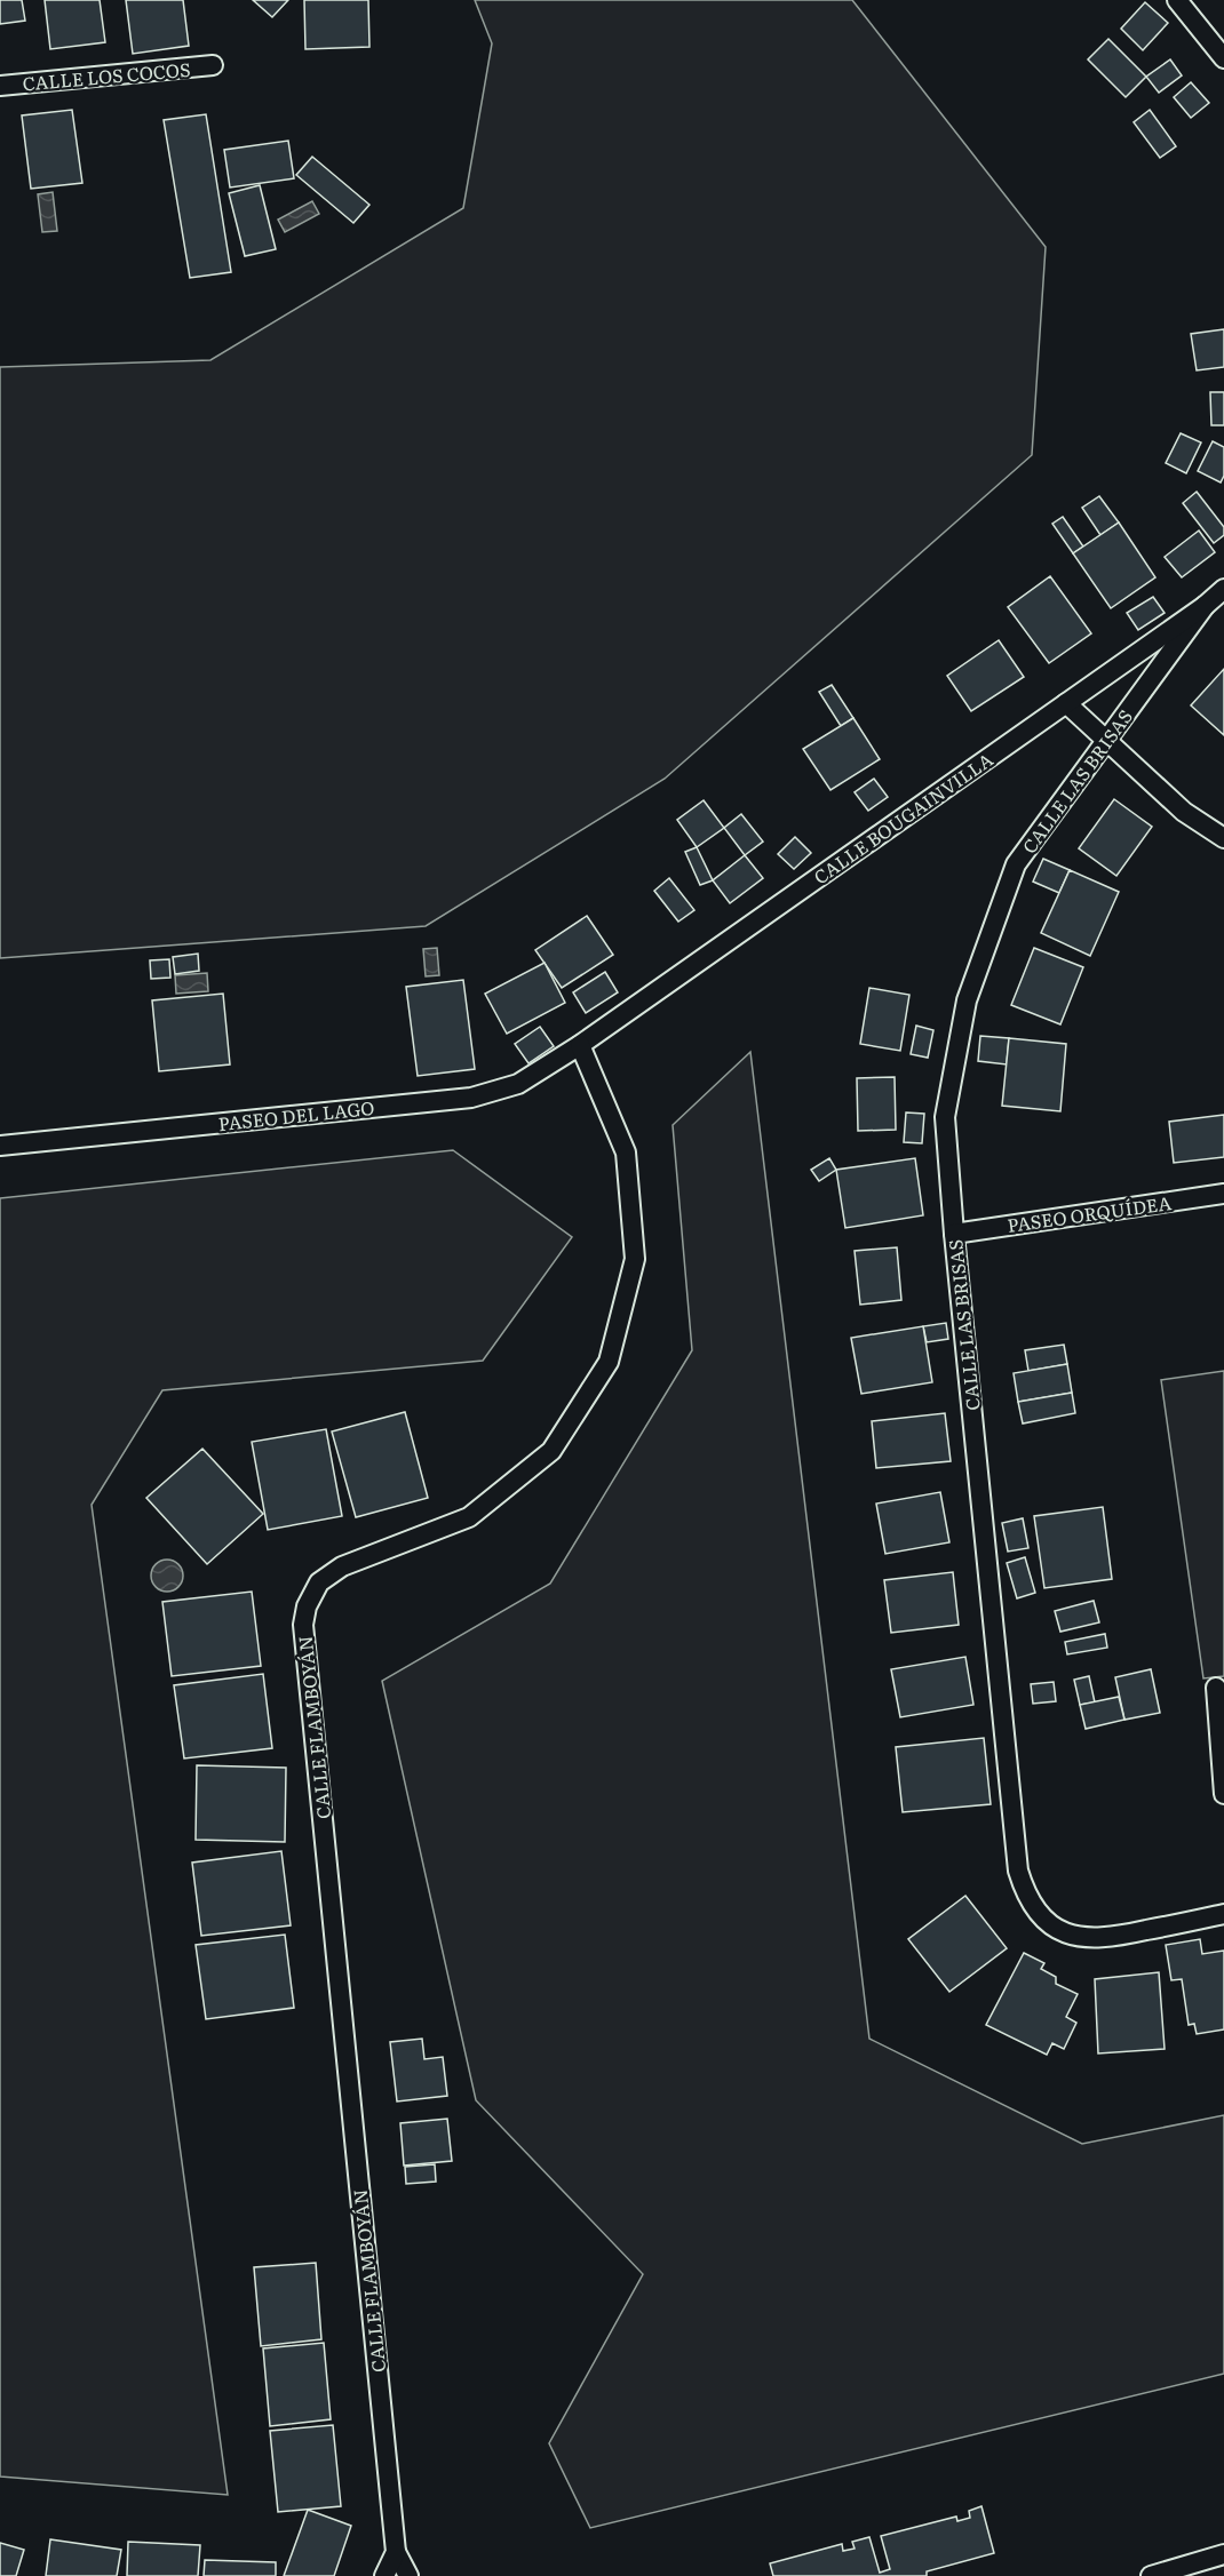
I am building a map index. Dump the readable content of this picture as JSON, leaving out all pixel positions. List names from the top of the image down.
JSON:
{
  "streets": {
    "street": [
      "CALLE LOS COCOS",
      "CALLE LAS BRISAS",
      "CALLE BOUGAINVILLA",
      "PASEO DEL LAGO",
      "PASEO ORQUÍDEA",
      "CALLE FLAMBOYÁN"
    ]
  },
  "crossings": [
    ["CALLE LAS BRISAS", "CALLE BOUGAINVILLA"],
    ["CALLE LAS BRISAS", "PASEO ORQUÍDEA"],
    ["CALLE BOUGAINVILLA", "PASEO DEL LAGO"],
    ["CALLE BOUGAINVILLA", "CALLE FLAMBOYÁN"],
    ["PASEO DEL LAGO", "CALLE FLAMBOYÁN"]
  ]
}
